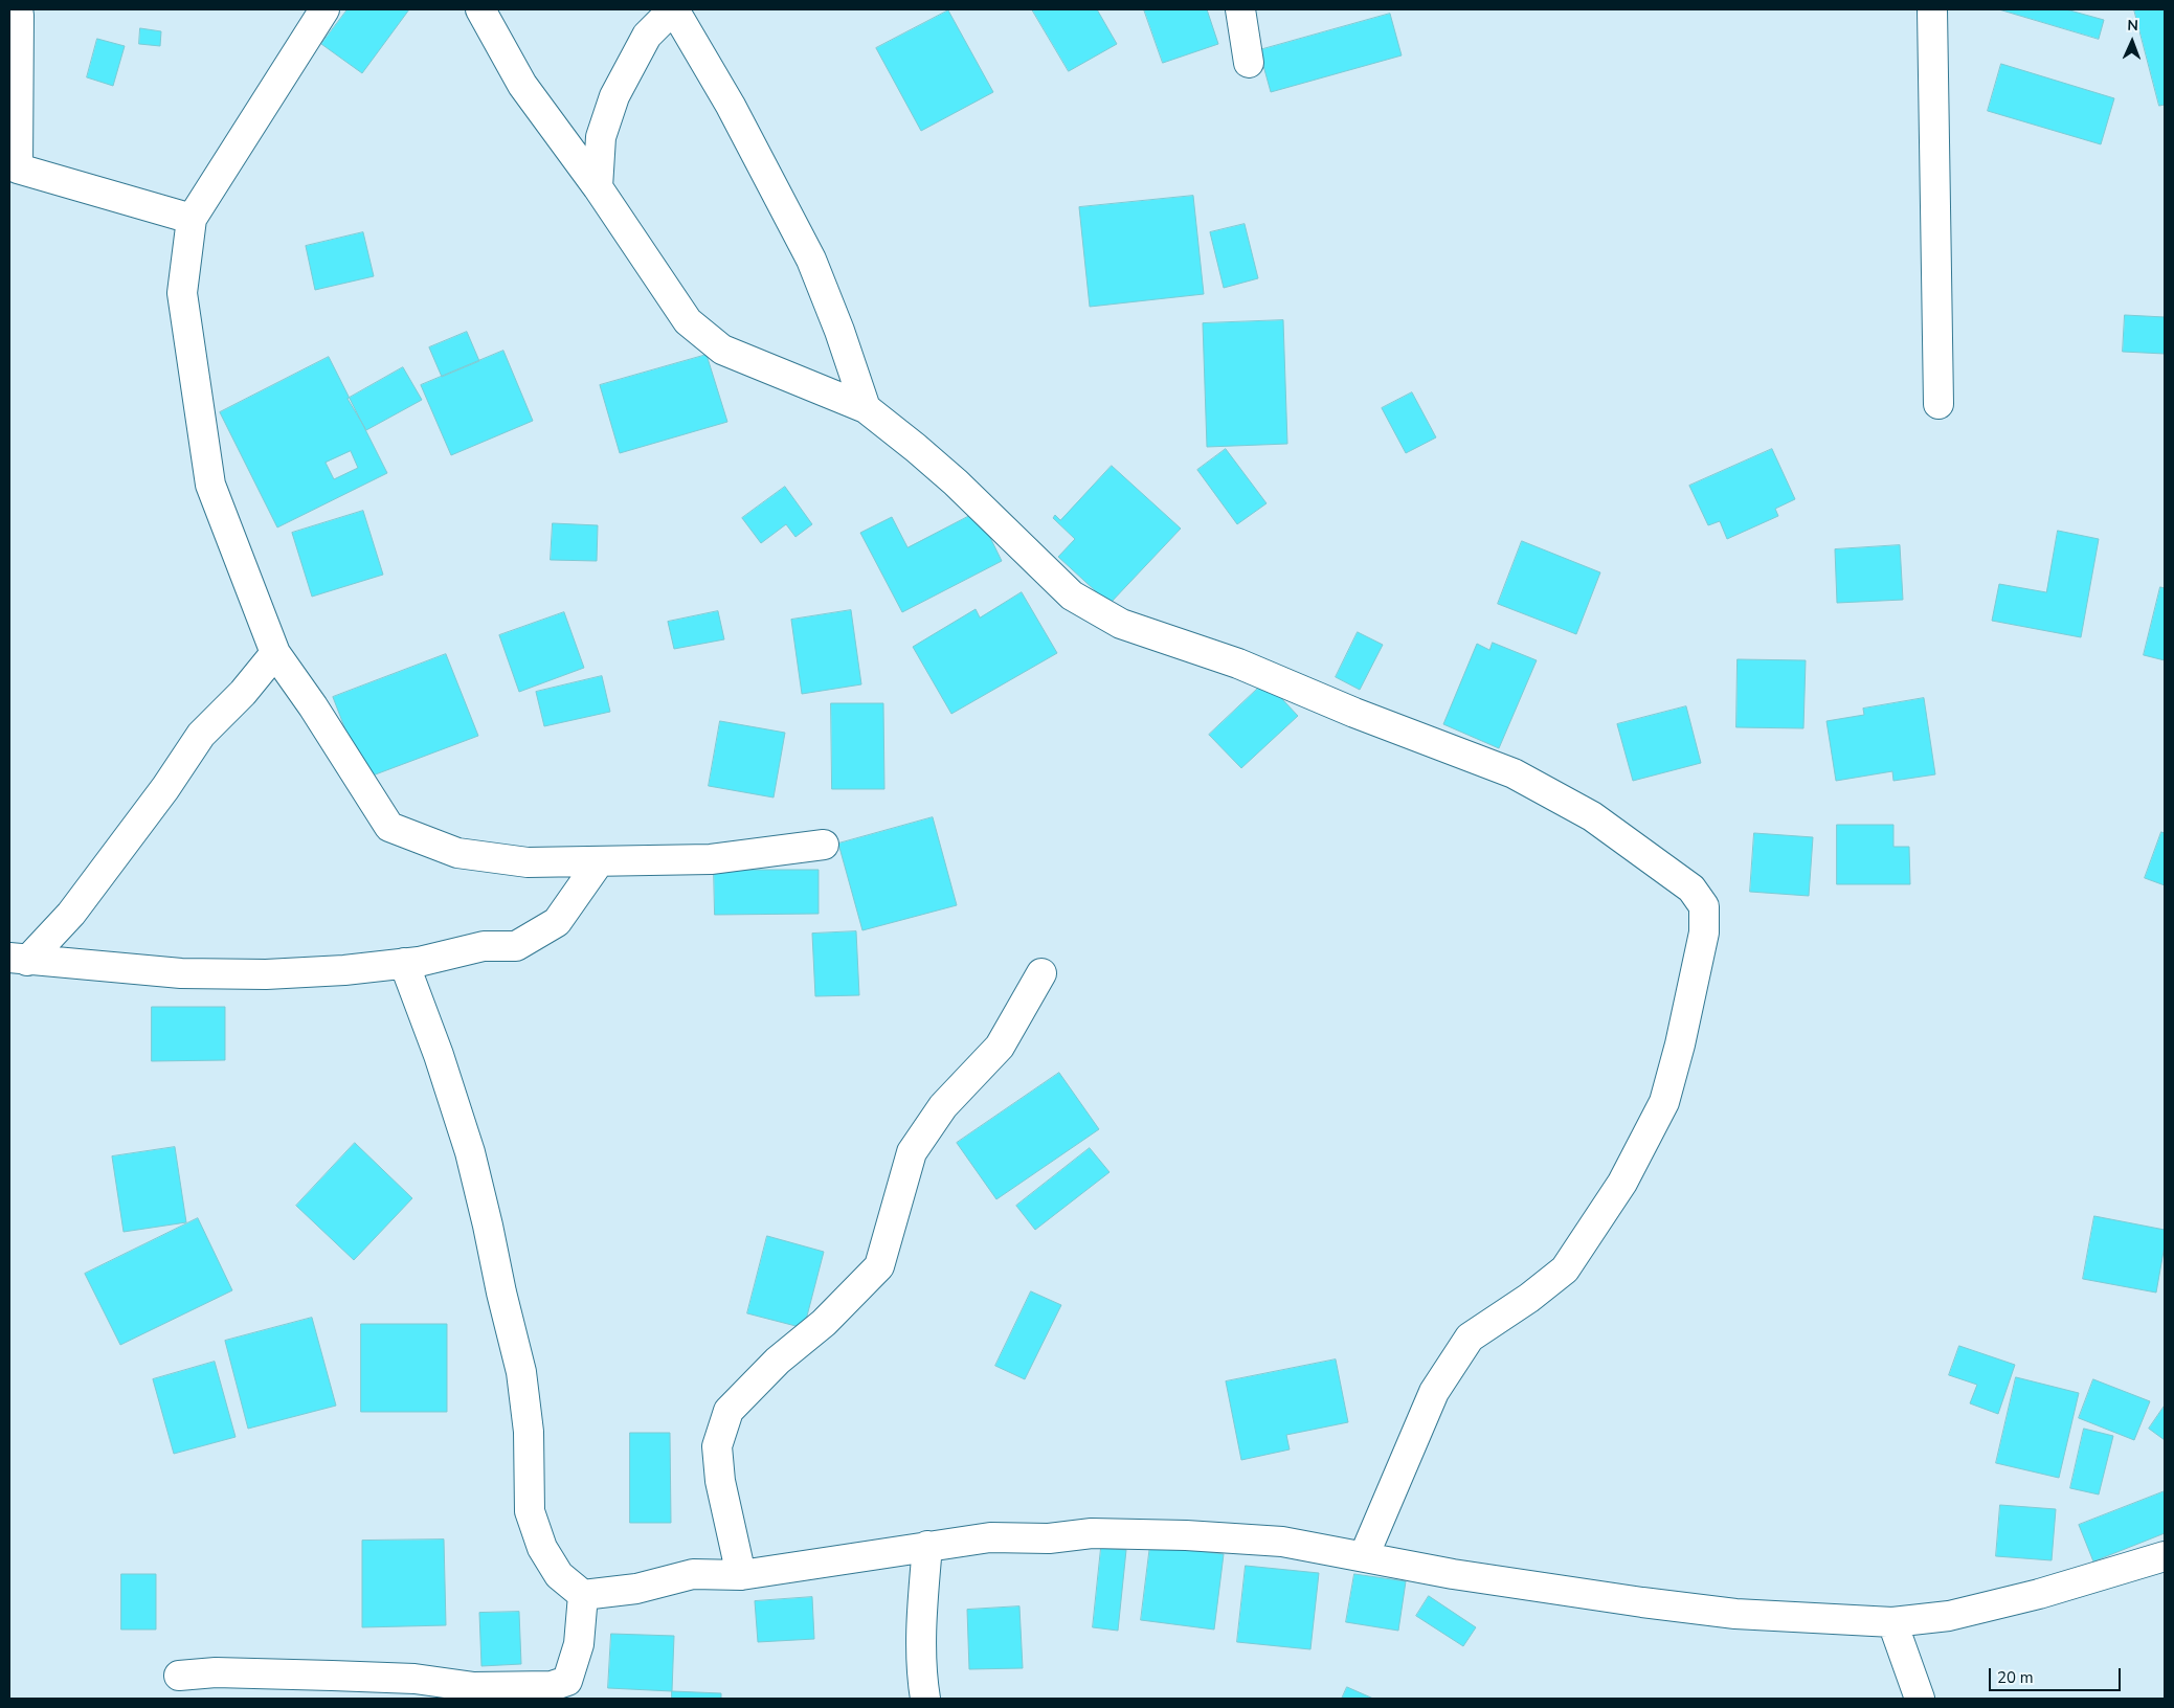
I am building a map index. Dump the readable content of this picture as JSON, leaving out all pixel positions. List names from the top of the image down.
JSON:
{
  "scale_bar": "20 m",
  "north": "top"
}
